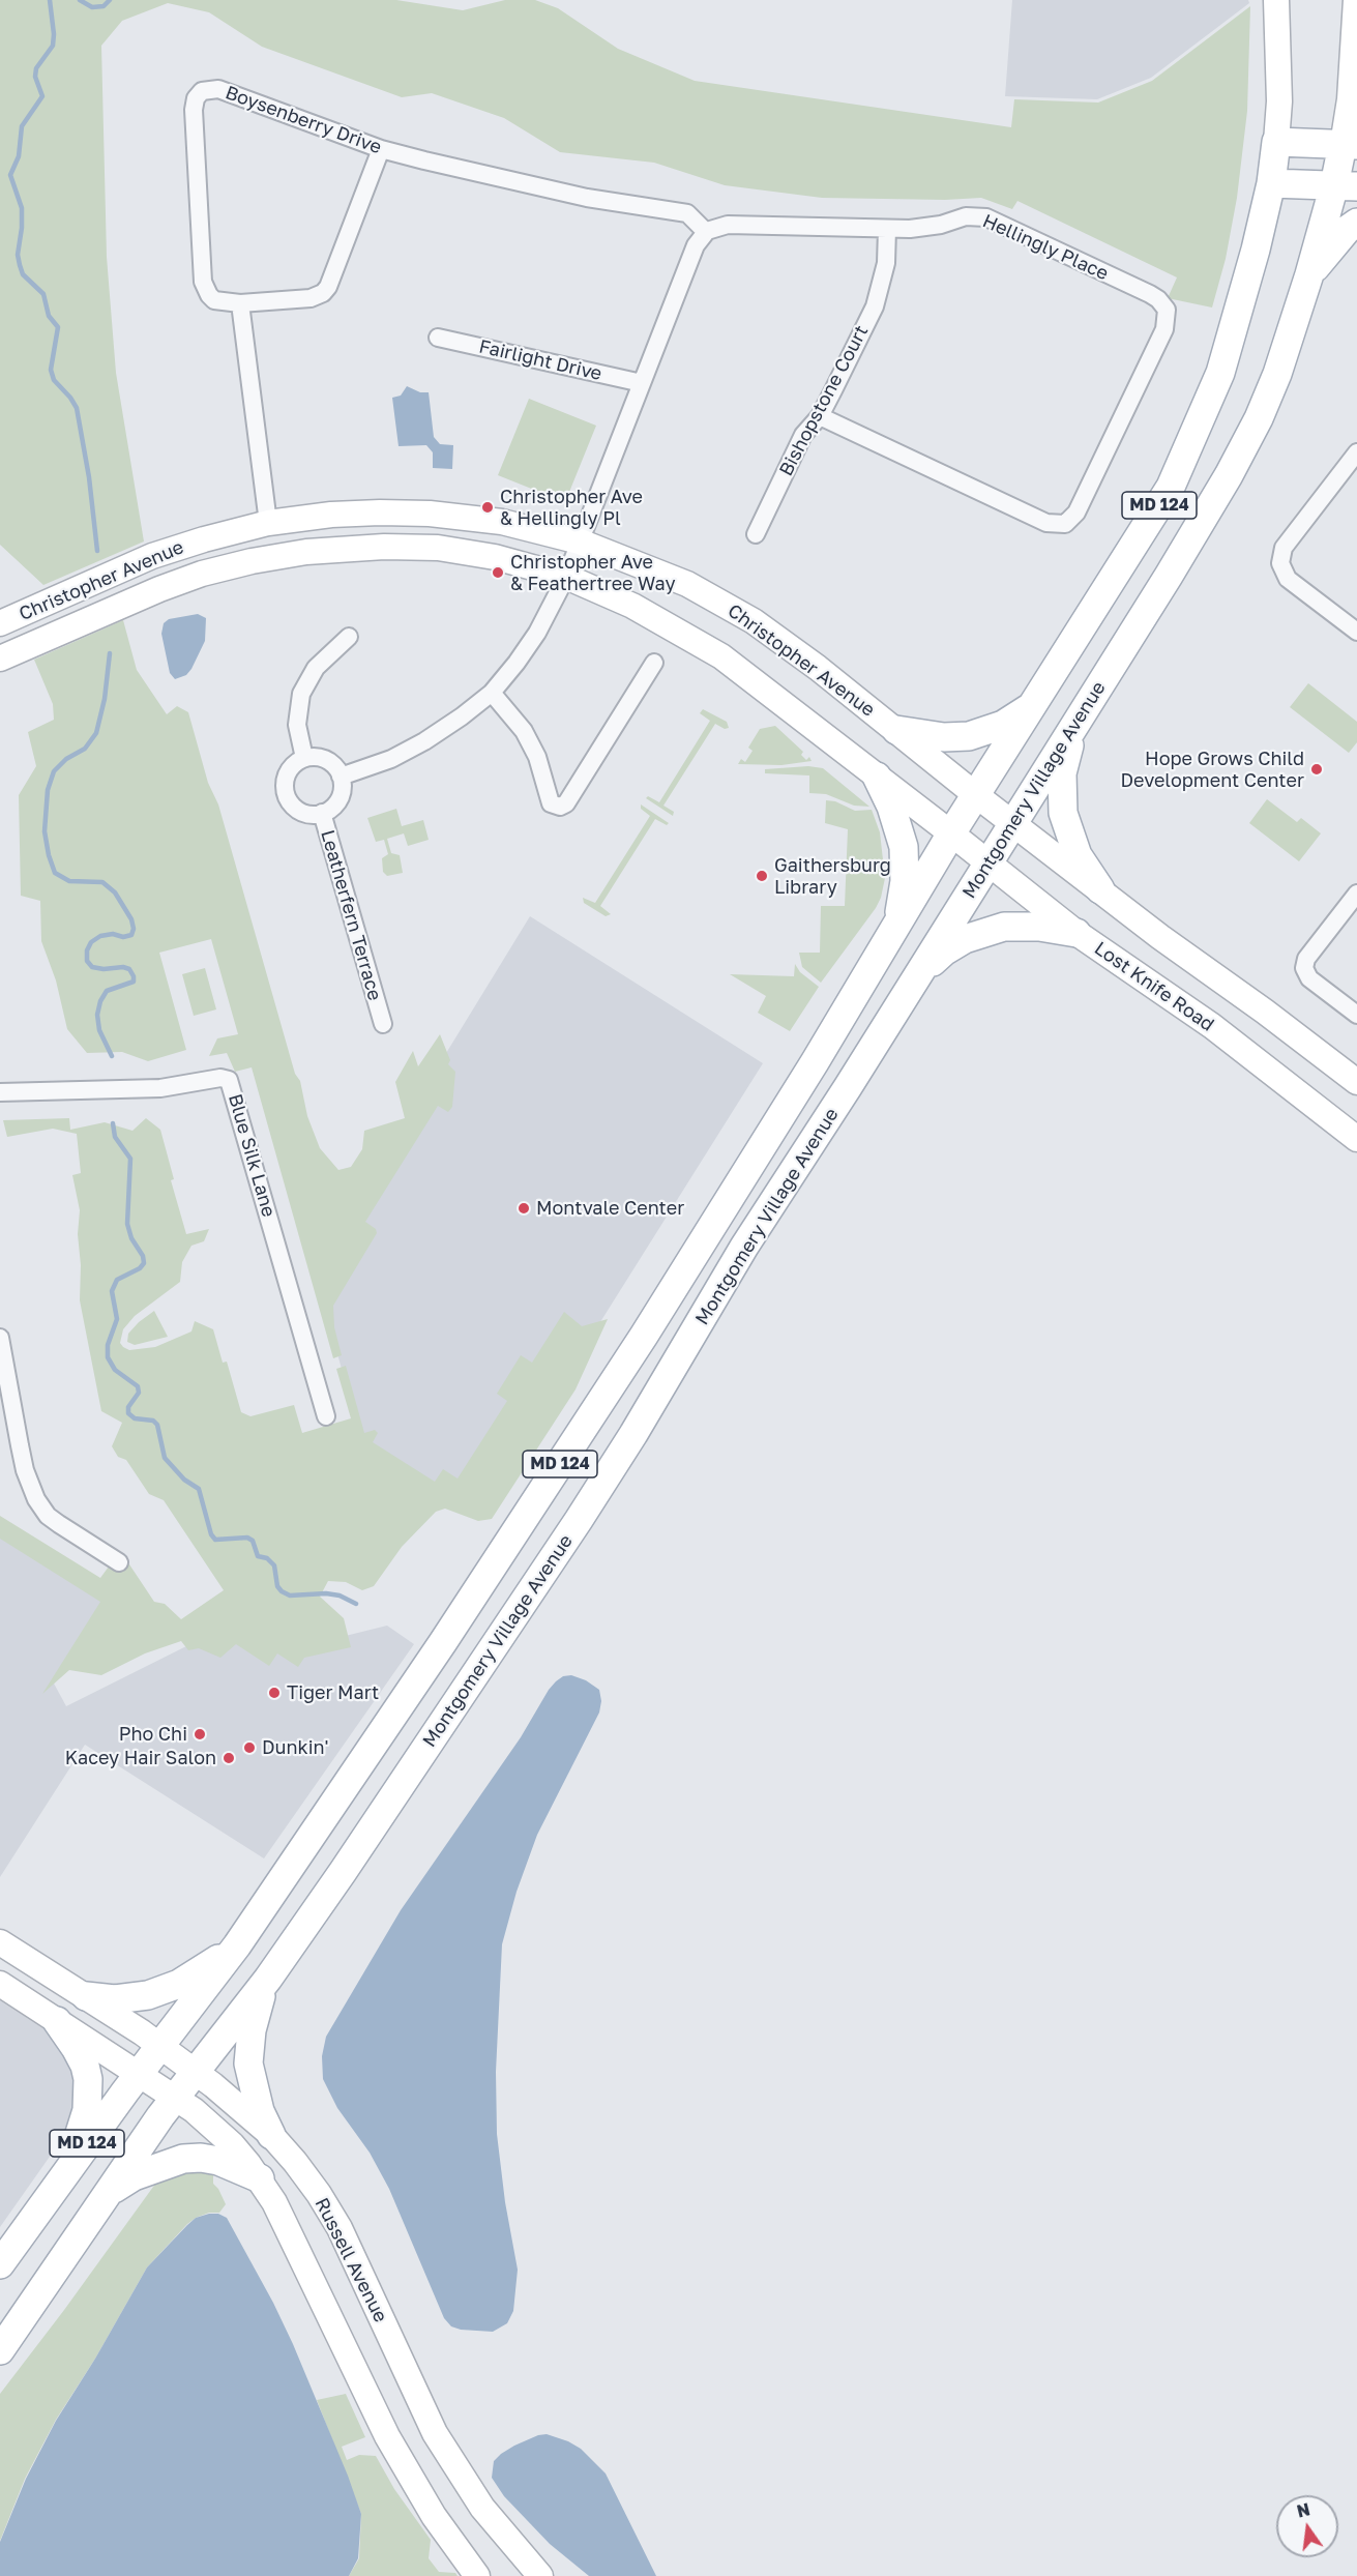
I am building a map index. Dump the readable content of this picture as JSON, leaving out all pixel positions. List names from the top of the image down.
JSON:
{
  "streets": {
    "main road": ["MD 124", "Montgomery Village Avenue"],
    "street": [
      "Boysenberry Drive",
      "Hellingly Place",
      "Fairlight Drive",
      "Bishopstone Court",
      "Christopher Avenue",
      "Leatherfern Terrace",
      "Lost Knife Road",
      "Blue Silk Lane",
      "Russell Avenue"
    ]
  },
  "crossings": [
    ["Boysenberry Drive", "Hellingly Place"],
    ["Hellingly Place", "Bishopstone Court"],
    ["MD 124", "Christopher Avenue"],
    ["MD 124", "Montgomery Village Avenue"],
    ["MD 124", "Lost Knife Road"],
    ["MD 124", "Russell Avenue"],
    ["Christopher Avenue", "Lost Knife Road"],
    ["Montgomery Village Avenue", "Lost Knife Road"],
    ["Montgomery Village Avenue", "Russell Avenue"]
  ],
  "places": [
    "Christopher Ave & Hellingly Pl",
    "Christopher Ave & Feathertree Way",
    "Hope Grows Child Development Center",
    "Gaithersburg Library",
    "Montvale Center",
    "Tiger Mart",
    "Pho Chi",
    "Dunkin'",
    "Kacey Hair Salon"
  ],
  "north": "top"
}
